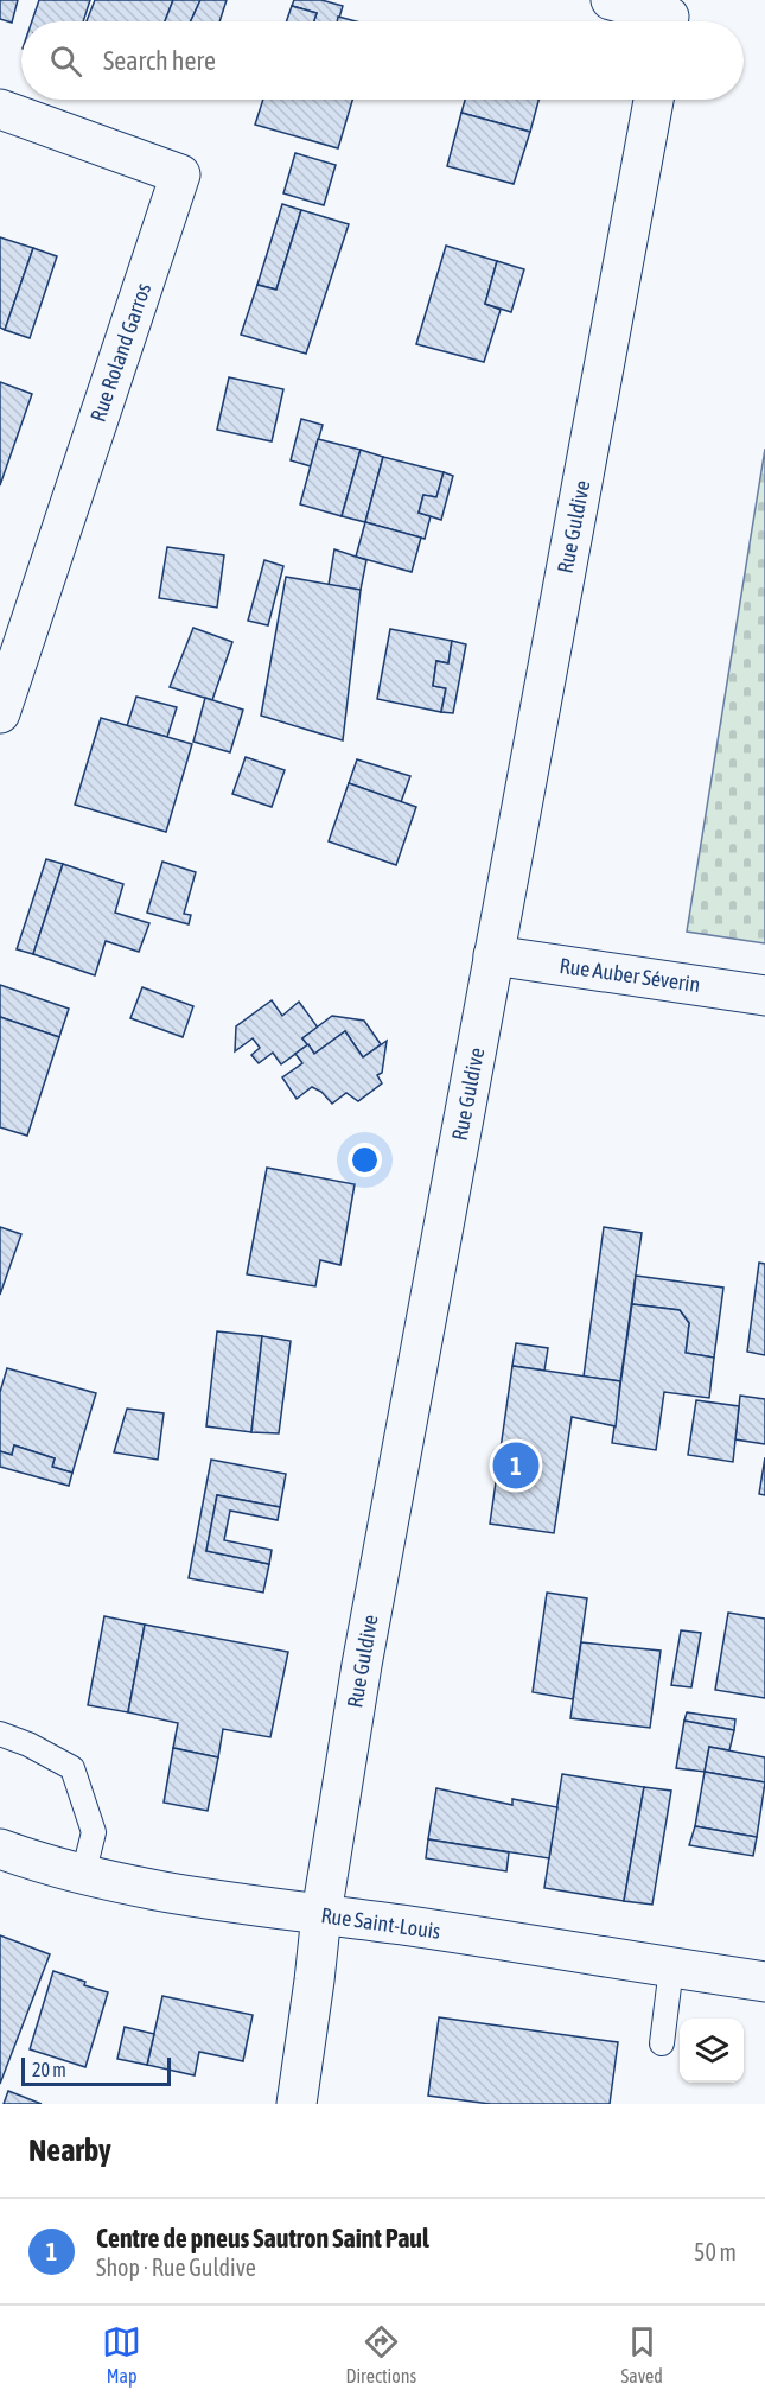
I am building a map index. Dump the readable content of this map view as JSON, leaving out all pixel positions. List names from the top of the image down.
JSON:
{
  "streets": {
    "street": [
      "Rue Roland Garros",
      "Rue Guldive",
      "Rue Auber Séverin",
      "Rue Saint-Louis"
    ]
  },
  "crossings": [
    ["Rue Guldive", "Rue Auber Séverin"],
    ["Rue Guldive", "Rue Saint-Louis"]
  ],
  "scale_bar": "20 m",
  "page": {
    "search": "Search here",
    "pins": "1",
    "scale": "20 m",
    "heading": "Nearby",
    "list": [
      {
        "mark": "1",
        "name": "Centre de pneus Sautron Saint Paul",
        "note": "Shop · Rue Guldive",
        "value": "50 m"
      }
    ],
    "nav": ["Map", "Directions", "Saved"]
  }
}
